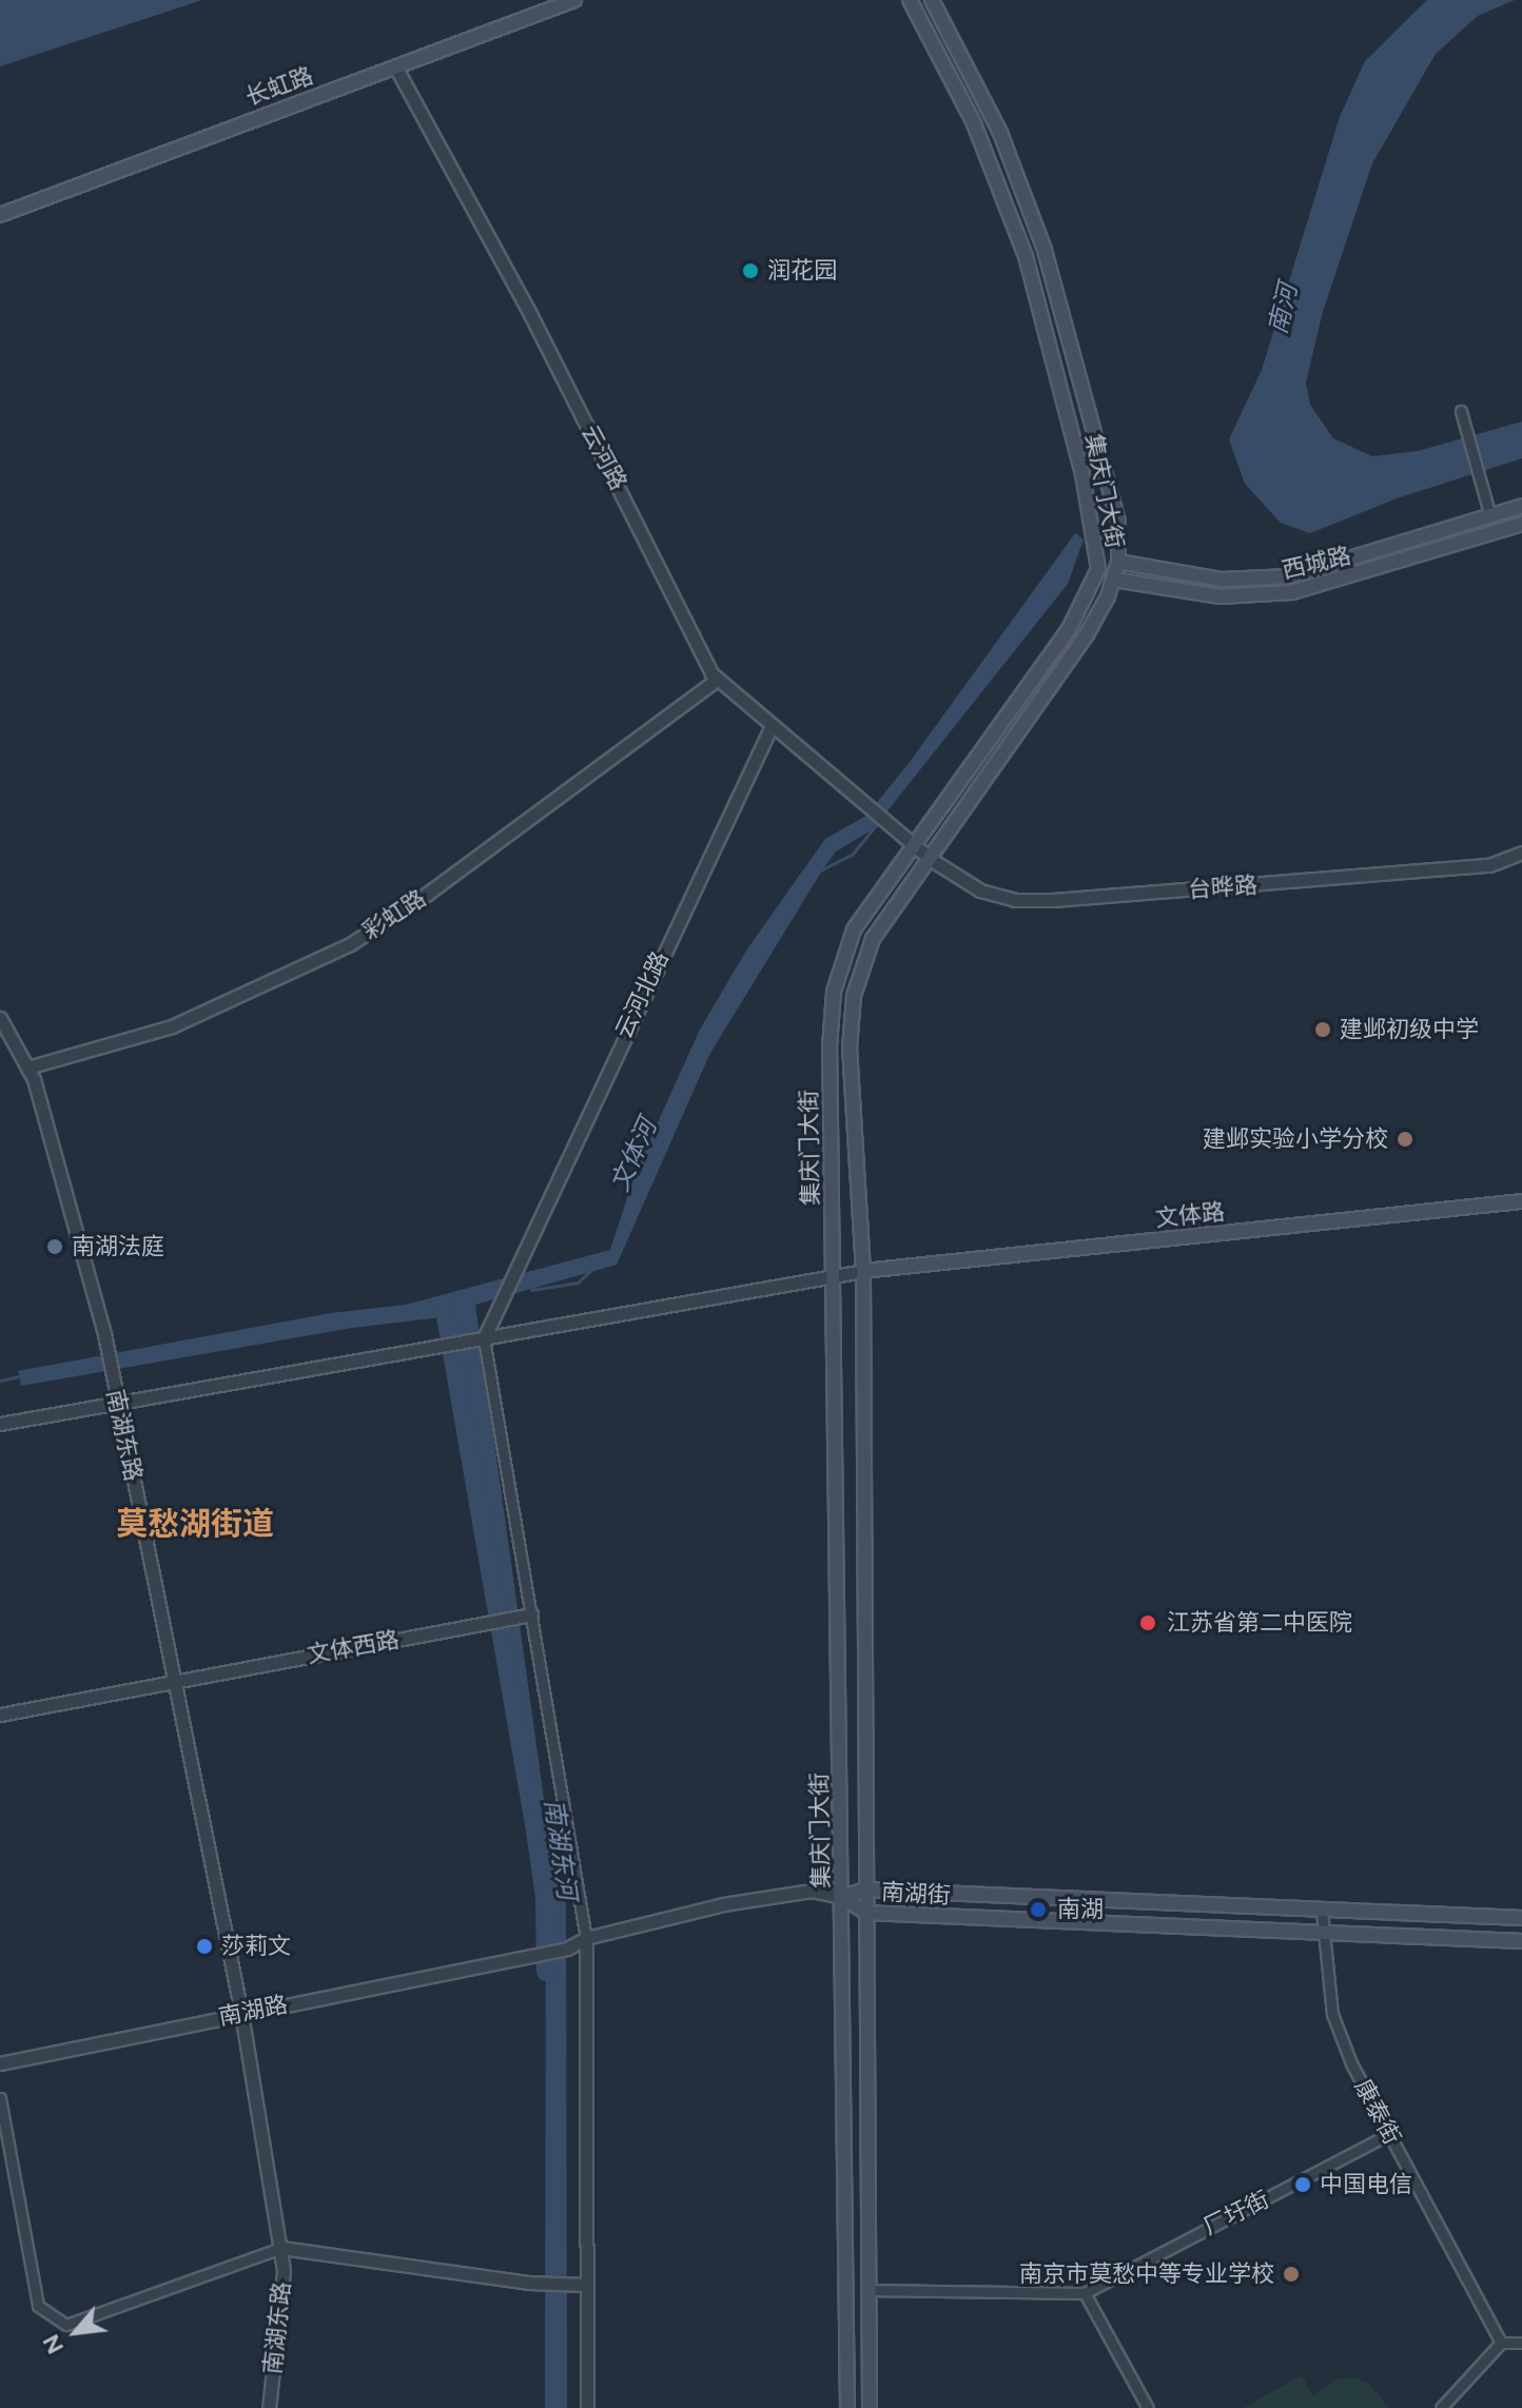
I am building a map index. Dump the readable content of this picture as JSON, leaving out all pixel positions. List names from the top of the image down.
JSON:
{
  "streets": {
    "main road": [
      "长虹路",
      "集庆门大街",
      "西城路",
      "文体路",
      "南湖街"
    ],
    "street": [
      "云河路",
      "台晔路",
      "彩虹路",
      "云河北路",
      "南湖东路",
      "文体西路",
      "南湖路",
      "康泰街",
      "厂圩街"
    ]
  },
  "crossings": [
    ["长虹路", "云河路"],
    ["云河路", "台晔路"],
    ["云河路", "彩虹路"],
    ["云河路", "云河北路"],
    ["集庆门大街", "西城路"],
    ["集庆门大街", "台晔路"],
    ["集庆门大街", "文体路"],
    ["集庆门大街", "南湖街"],
    ["集庆门大街", "厂圩街"],
    ["彩虹路", "南湖东路"],
    ["南湖东路", "文体西路"],
    ["南湖东路", "南湖路"],
    ["南湖街", "康泰街"],
    ["康泰街", "厂圩街"]
  ],
  "districts": ["莫愁湖街道"],
  "water": ["南河", "文体河", "南湖东河"],
  "places": [
    "润花园",
    "建邺初级中学",
    "建邺实验小学分校",
    "南湖法庭",
    "江苏省第二中医院",
    "南湖",
    "莎莉文",
    "中国电信",
    "南京市莫愁中等专业学校"
  ],
  "north": "bottom left"
}
